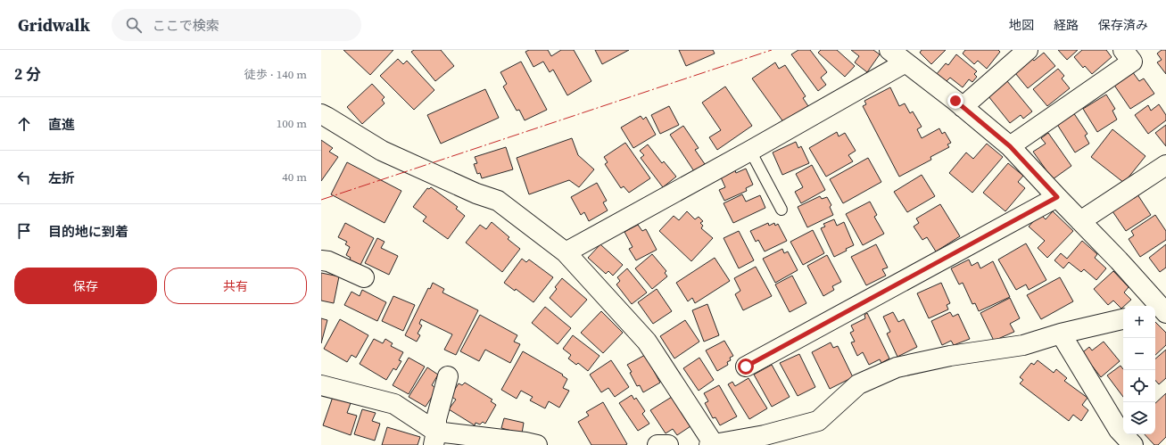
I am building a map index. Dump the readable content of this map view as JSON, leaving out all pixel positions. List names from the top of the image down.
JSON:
{
  "page": {
    "header": "Gridwalk",
    "search": "ここで検索",
    "nav": ["地図", "経路", "保存済み"],
    "heading": ["2 分", "徒歩 · 140 m"],
    "list": [
      ["直進", "100 m"],
      ["左折", "40 m"],
      "目的地に到着"
    ],
    "buttons": ["保存", "共有"],
    "map_buttons": ["+", "−"]
  }
}
